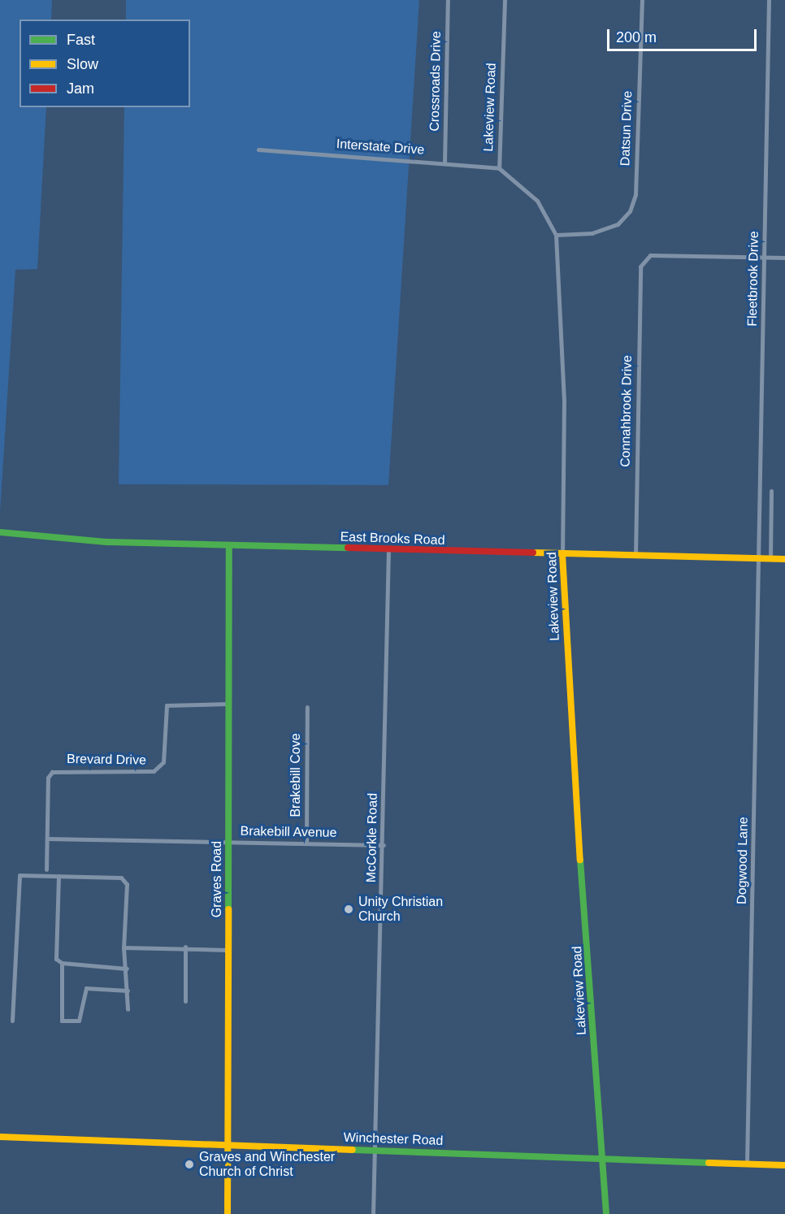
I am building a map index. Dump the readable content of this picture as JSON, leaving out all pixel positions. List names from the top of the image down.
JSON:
{
  "streets": {
    "main road": [
      "Lakeview Road",
      "East Brooks Road",
      "Graves Road",
      "Winchester Road"
    ],
    "street": [
      "Crossroads Drive",
      "Datsun Drive",
      "Interstate Drive",
      "Fleetbrook Drive",
      "Connahbrook Drive",
      "Brevard Drive",
      "Brakebill Cove",
      "Brakebill Avenue",
      "McCorkle Road",
      "Dogwood Lane"
    ]
  },
  "crossings": [
    ["Crossroads Drive", "Interstate Drive"],
    ["Lakeview Road", "Datsun Drive"],
    ["Lakeview Road", "Interstate Drive"],
    ["Lakeview Road", "East Brooks Road"],
    ["Lakeview Road", "Winchester Road"],
    ["Fleetbrook Drive", "Connahbrook Drive"],
    ["Fleetbrook Drive", "East Brooks Road"],
    ["Fleetbrook Drive", "Dogwood Lane"],
    ["Connahbrook Drive", "East Brooks Road"],
    ["East Brooks Road", "McCorkle Road"],
    ["East Brooks Road", "Dogwood Lane"],
    ["East Brooks Road", "Graves Road"],
    ["Brevard Drive", "Brakebill Avenue"],
    ["Brevard Drive", "Graves Road"],
    ["Brakebill Cove", "Brakebill Avenue"],
    ["Brakebill Avenue", "McCorkle Road"],
    ["Brakebill Avenue", "Graves Road"],
    ["McCorkle Road", "Winchester Road"],
    ["Dogwood Lane", "Winchester Road"],
    ["Graves Road", "Winchester Road"]
  ],
  "places": ["Unity Christian Church", "Graves and Winchester Church of Christ"],
  "legend": ["Fast", "Slow", "Jam"],
  "scale_bar": "200 m"
}
